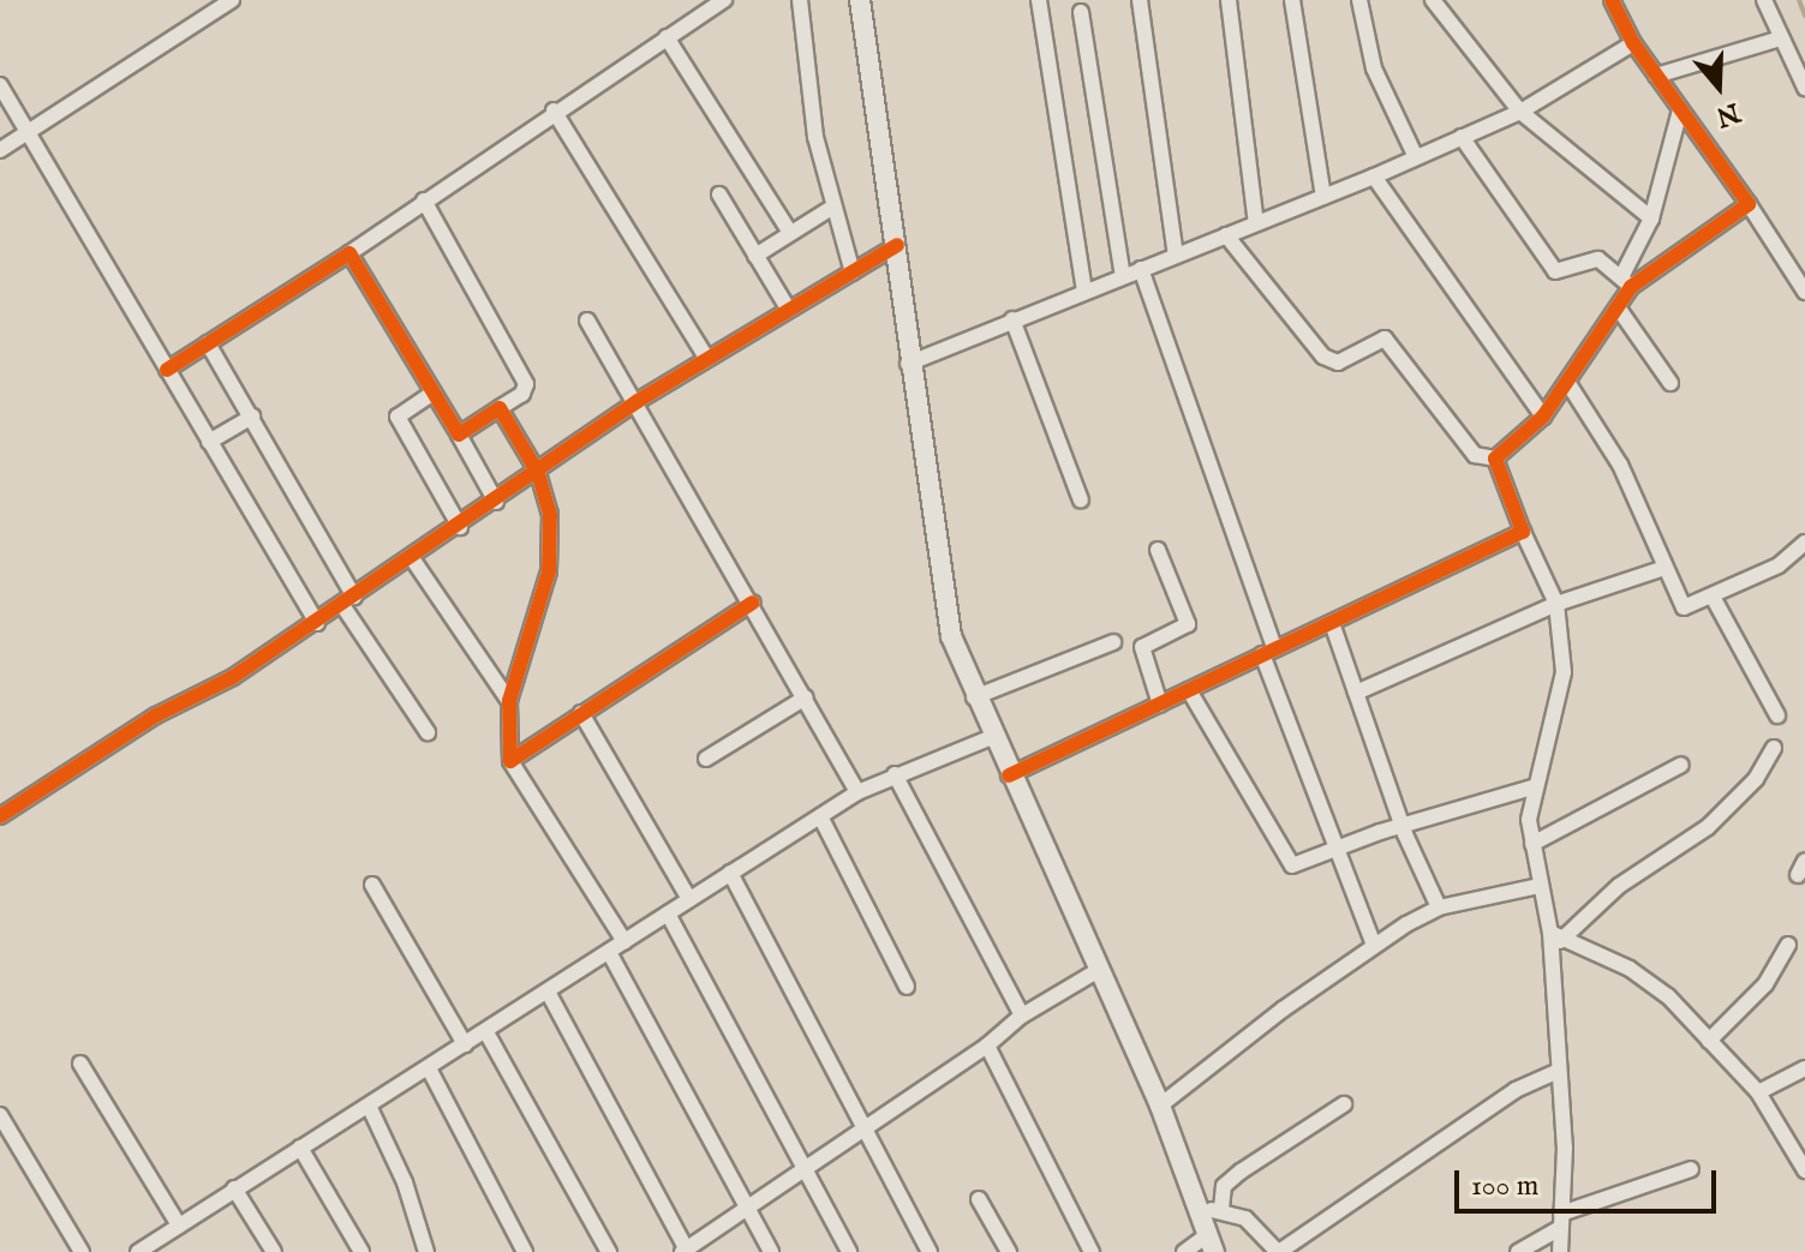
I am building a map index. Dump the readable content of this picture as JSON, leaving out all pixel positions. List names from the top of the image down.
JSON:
{
  "scale_bar": "100 m",
  "north": "bottom"
}
